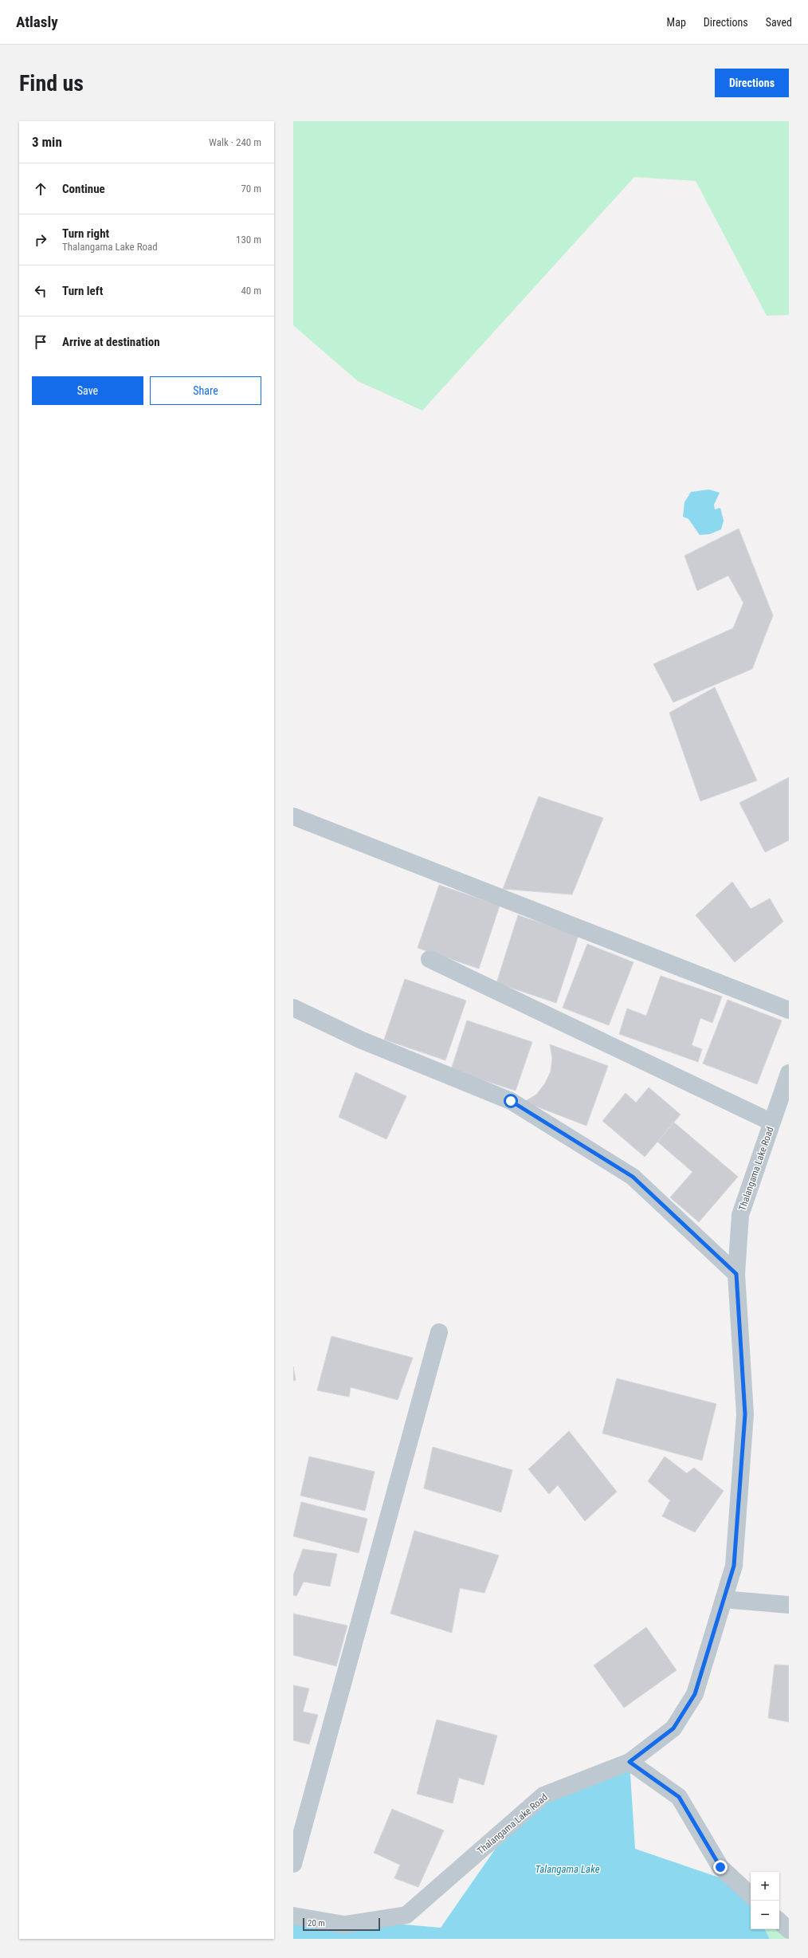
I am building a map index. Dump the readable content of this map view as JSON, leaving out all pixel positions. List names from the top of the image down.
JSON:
{
  "streets": {
    "street": ["Thalangama Lake Road"]
  },
  "water": ["Talangama Lake"],
  "scale_bar": "20 m",
  "page": {
    "header": "Atlasly",
    "nav": ["Map", "Directions", "Saved"],
    "buttons": [
      "Directions",
      ["Save", "Share"]
    ],
    "title": "Find us",
    "heading": ["3 min", "Walk · 240 m"],
    "list": [
      ["Continue", "70 m"],
      ["Turn right", "Thalangama Lake Road", "130 m"],
      ["Turn left", "40 m"],
      "Arrive at destination"
    ],
    "map_buttons": ["+", "−"],
    "scale": "20 m"
  }
}
